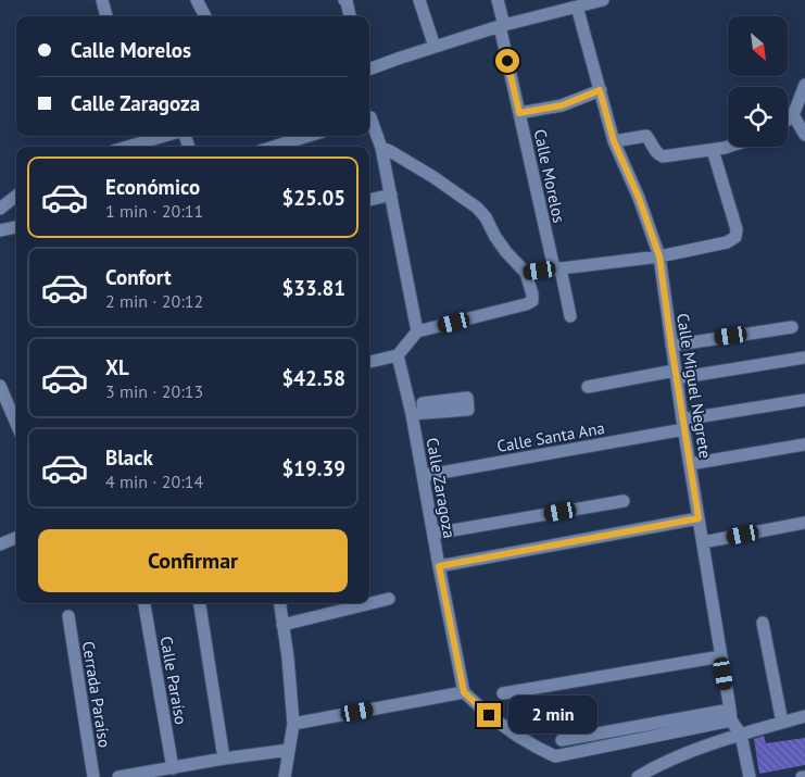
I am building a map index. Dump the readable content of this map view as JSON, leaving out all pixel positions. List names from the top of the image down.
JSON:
{
  "streets": {
    "street": [
      "Calle Morelos",
      "Calle Miguel Negrete",
      "Calle Santa Ana",
      "Calle Zaragoza",
      "Calle Paraíso",
      "Cerrada Paraíso"
    ]
  },
  "crossings": [
    ["Calle Miguel Negrete", "Calle Santa Ana"],
    ["Calle Santa Ana", "Calle Zaragoza"]
  ],
  "north": "bottom right",
  "page": {
    "banner": ["Calle Morelos", "Calle Zaragoza"],
    "list": [
      {
        "name": "Económico",
        "note": "1 min · 20:11",
        "value": "$25.05"
      },
      {
        "name": "Confort",
        "note": "2 min · 20:12",
        "value": "$33.81"
      },
      {
        "name": "XL",
        "note": "3 min · 20:13",
        "value": "$42.58"
      },
      {
        "name": "Black",
        "note": "4 min · 20:14",
        "value": "$19.39"
      }
    ],
    "buttons": "Confirmar",
    "bubble": "2 min"
  }
}
